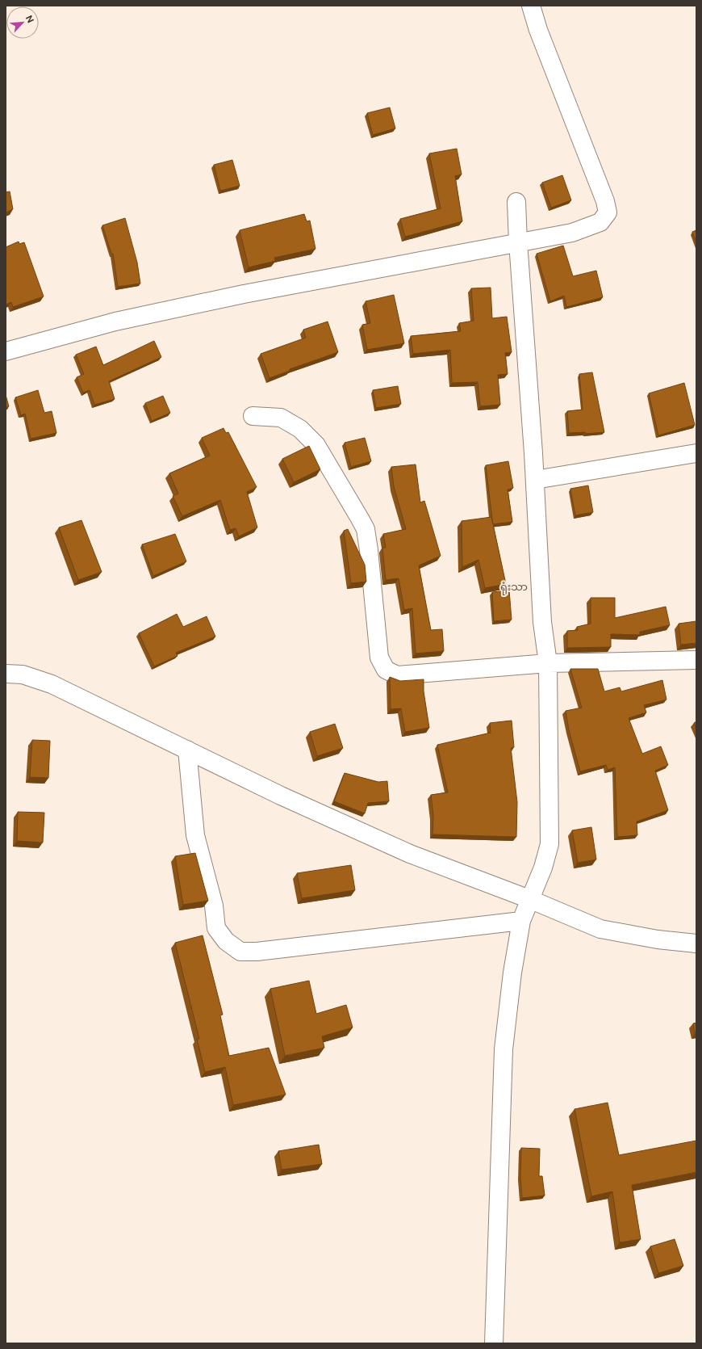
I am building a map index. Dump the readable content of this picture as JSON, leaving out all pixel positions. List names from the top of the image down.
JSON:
{
  "districts": ["ရုံးသာ"],
  "north": "top right"
}
